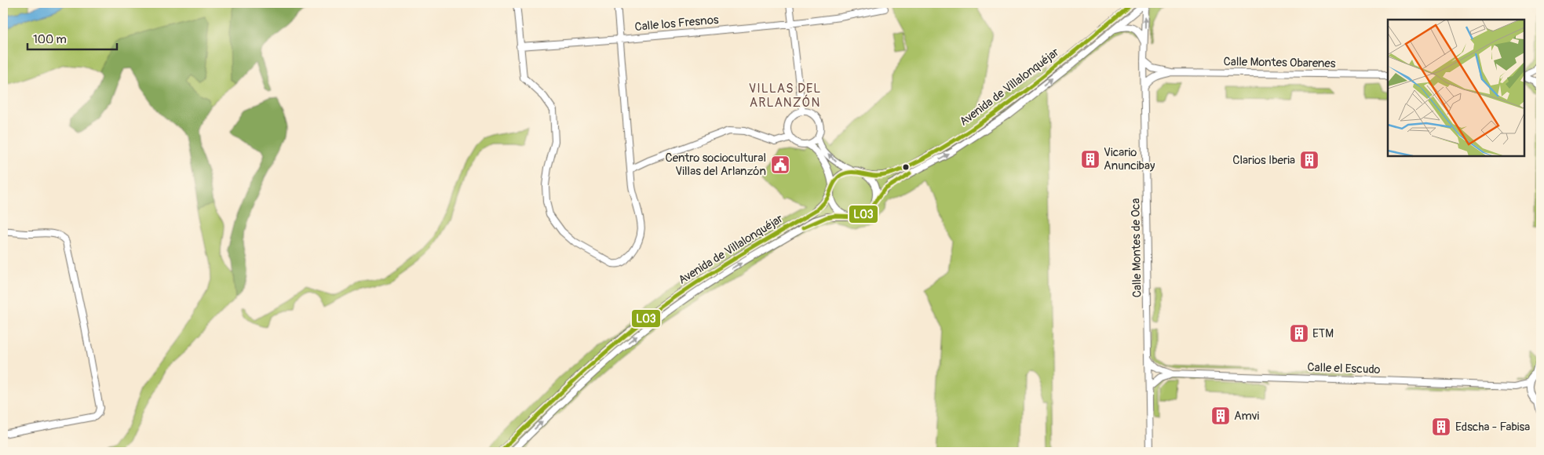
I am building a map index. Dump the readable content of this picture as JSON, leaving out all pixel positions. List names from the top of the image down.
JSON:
{
  "streets": {
    "street": [
      "Calle los Fresnos",
      "Calle Montes Obarenes",
      "Avenida de Villalonquéjar",
      "Calle Montes de Oca",
      "Calle el Escudo"
    ]
  },
  "crossings": [
    ["Calle Montes Obarenes", "Calle Montes de Oca"],
    ["Avenida de Villalonquéjar", "Calle Montes de Oca"],
    ["Calle Montes de Oca", "Calle el Escudo"]
  ],
  "districts": ["VILLAS DEL ARLANZÓN"],
  "places": {
    "building": [
      "Vicario Anuncibay",
      "Clarios Iberia",
      "ETM",
      "Amvi",
      "Edscha - Fabisa"
    ],
    "public building": ["Centro sociocultural Villas del Arlanzón"]
  },
  "lines": ["transit line L03"],
  "scale_bar": "100 m"
}
